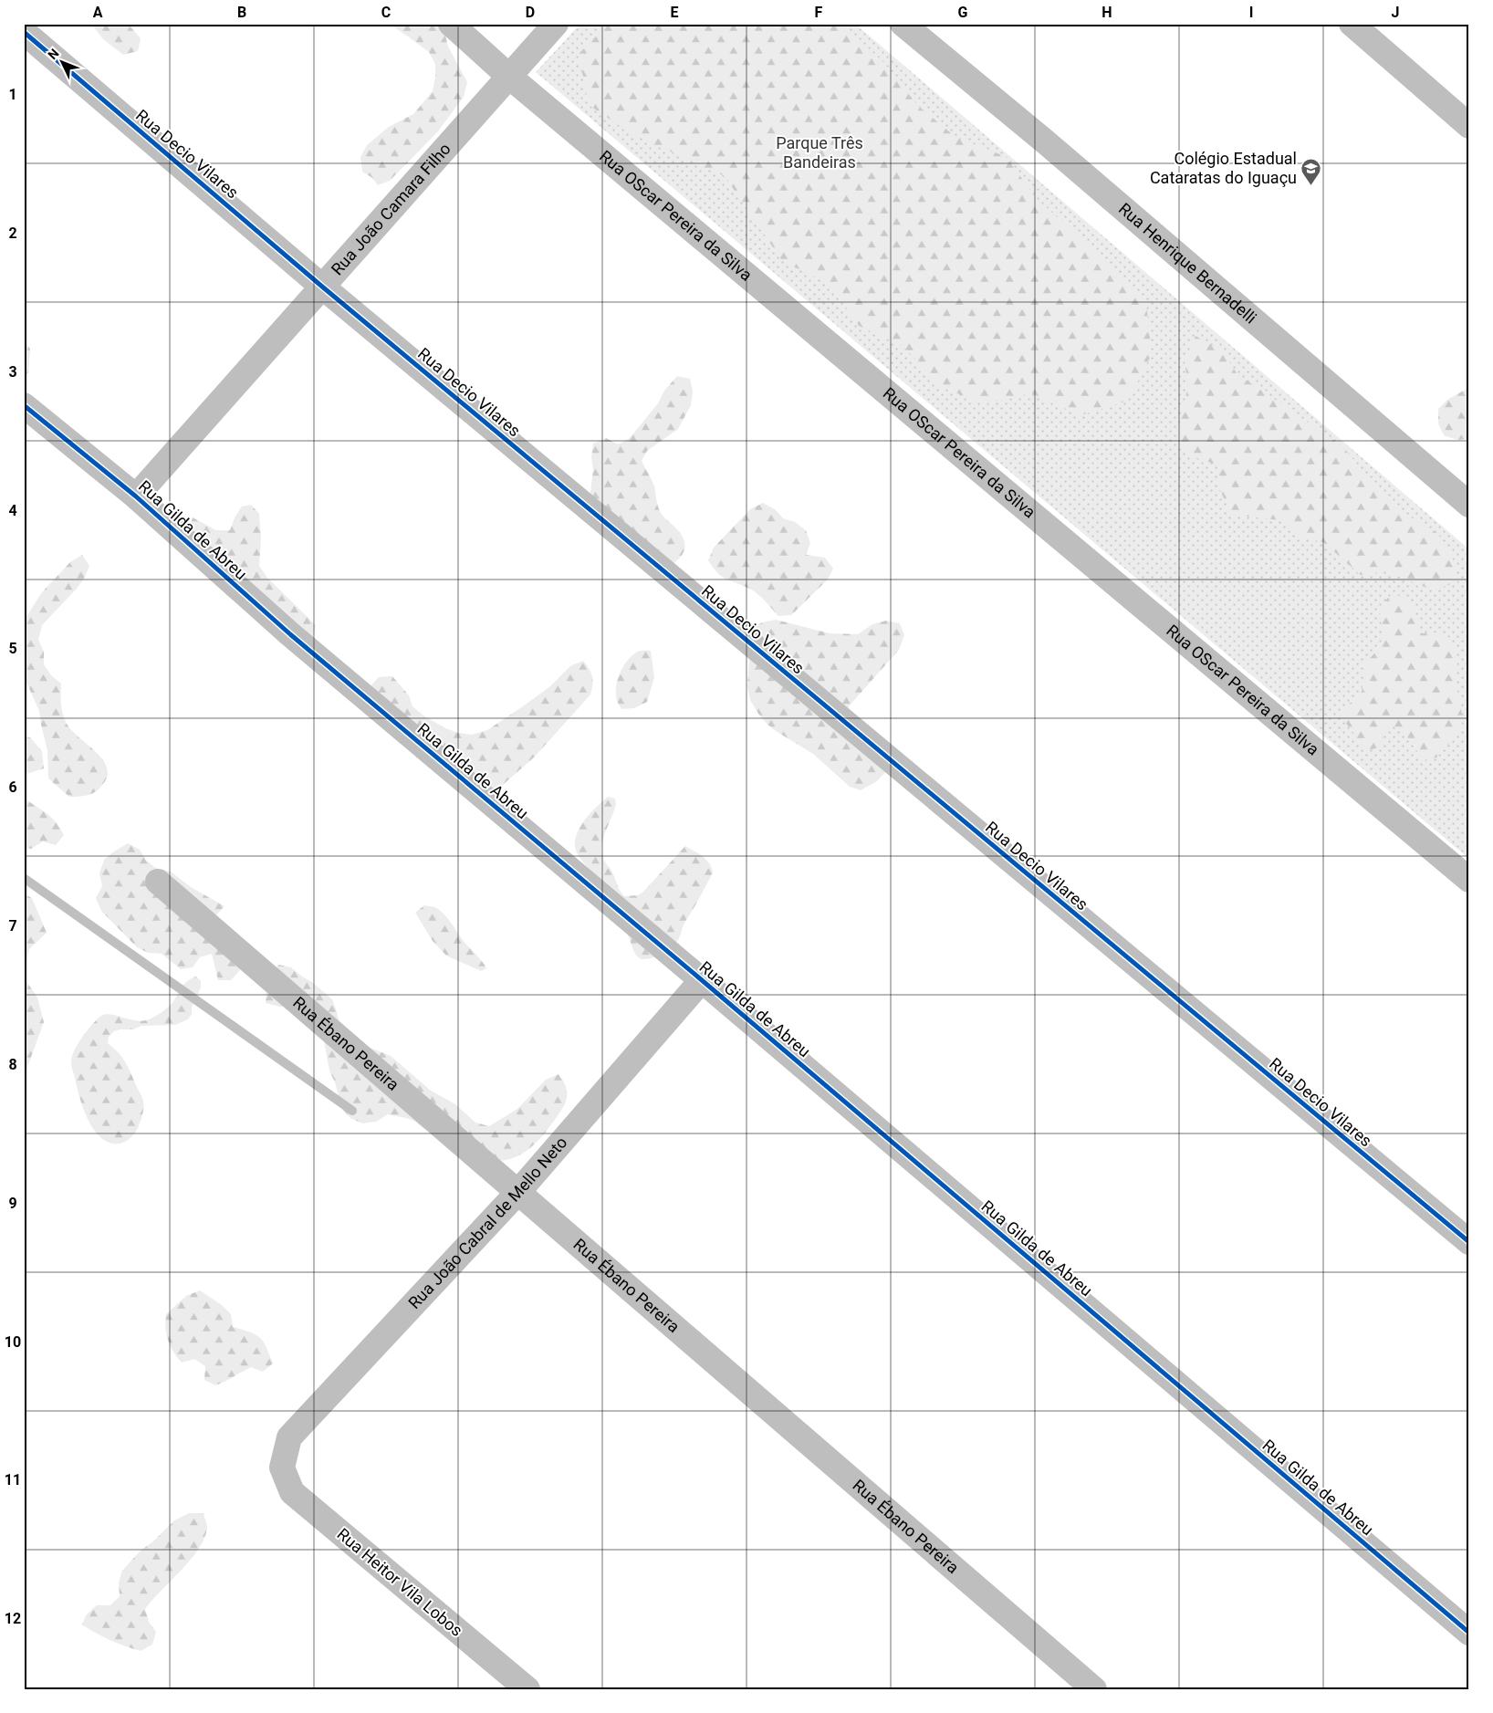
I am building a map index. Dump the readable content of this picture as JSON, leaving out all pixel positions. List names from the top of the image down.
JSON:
{
  "streets": {
    "street": [
      "Rua Decio Vilares",
      "Rua João Camara Filho",
      "Rua OScar Pereira da Silva",
      "Rua Henrique Bernadelli",
      "Rua Gilda de Abreu",
      "Rua Ébano Pereira",
      "Rua João Cabral de Mello Neto",
      "Rua Heitor Vila Lobos"
    ]
  },
  "crossings": [
    ["Rua Decio Vilares", "Rua João Camara Filho"],
    ["Rua João Camara Filho", "Rua OScar Pereira da Silva"],
    ["Rua João Camara Filho", "Rua Gilda de Abreu"],
    ["Rua Gilda de Abreu", "Rua João Cabral de Mello Neto"],
    ["Rua Ébano Pereira", "Rua João Cabral de Mello Neto"],
    ["Rua João Cabral de Mello Neto", "Rua Heitor Vila Lobos"]
  ],
  "parks": ["Parque Três Bandeiras"],
  "places": {
    "school or university": ["Colégio Estadual Cataratas do Iguaçu"]
  },
  "north": "top left",
  "grid": {
    "columns": [
      "A",
      "B",
      "C",
      "D",
      "E",
      "F",
      "G",
      "H",
      "I",
      "J"
    ],
    "rows": [
      "1",
      "2",
      "3",
      "4",
      "5",
      "6",
      "7",
      "8",
      "9",
      "10",
      "11",
      "12"
    ]
  }
}
